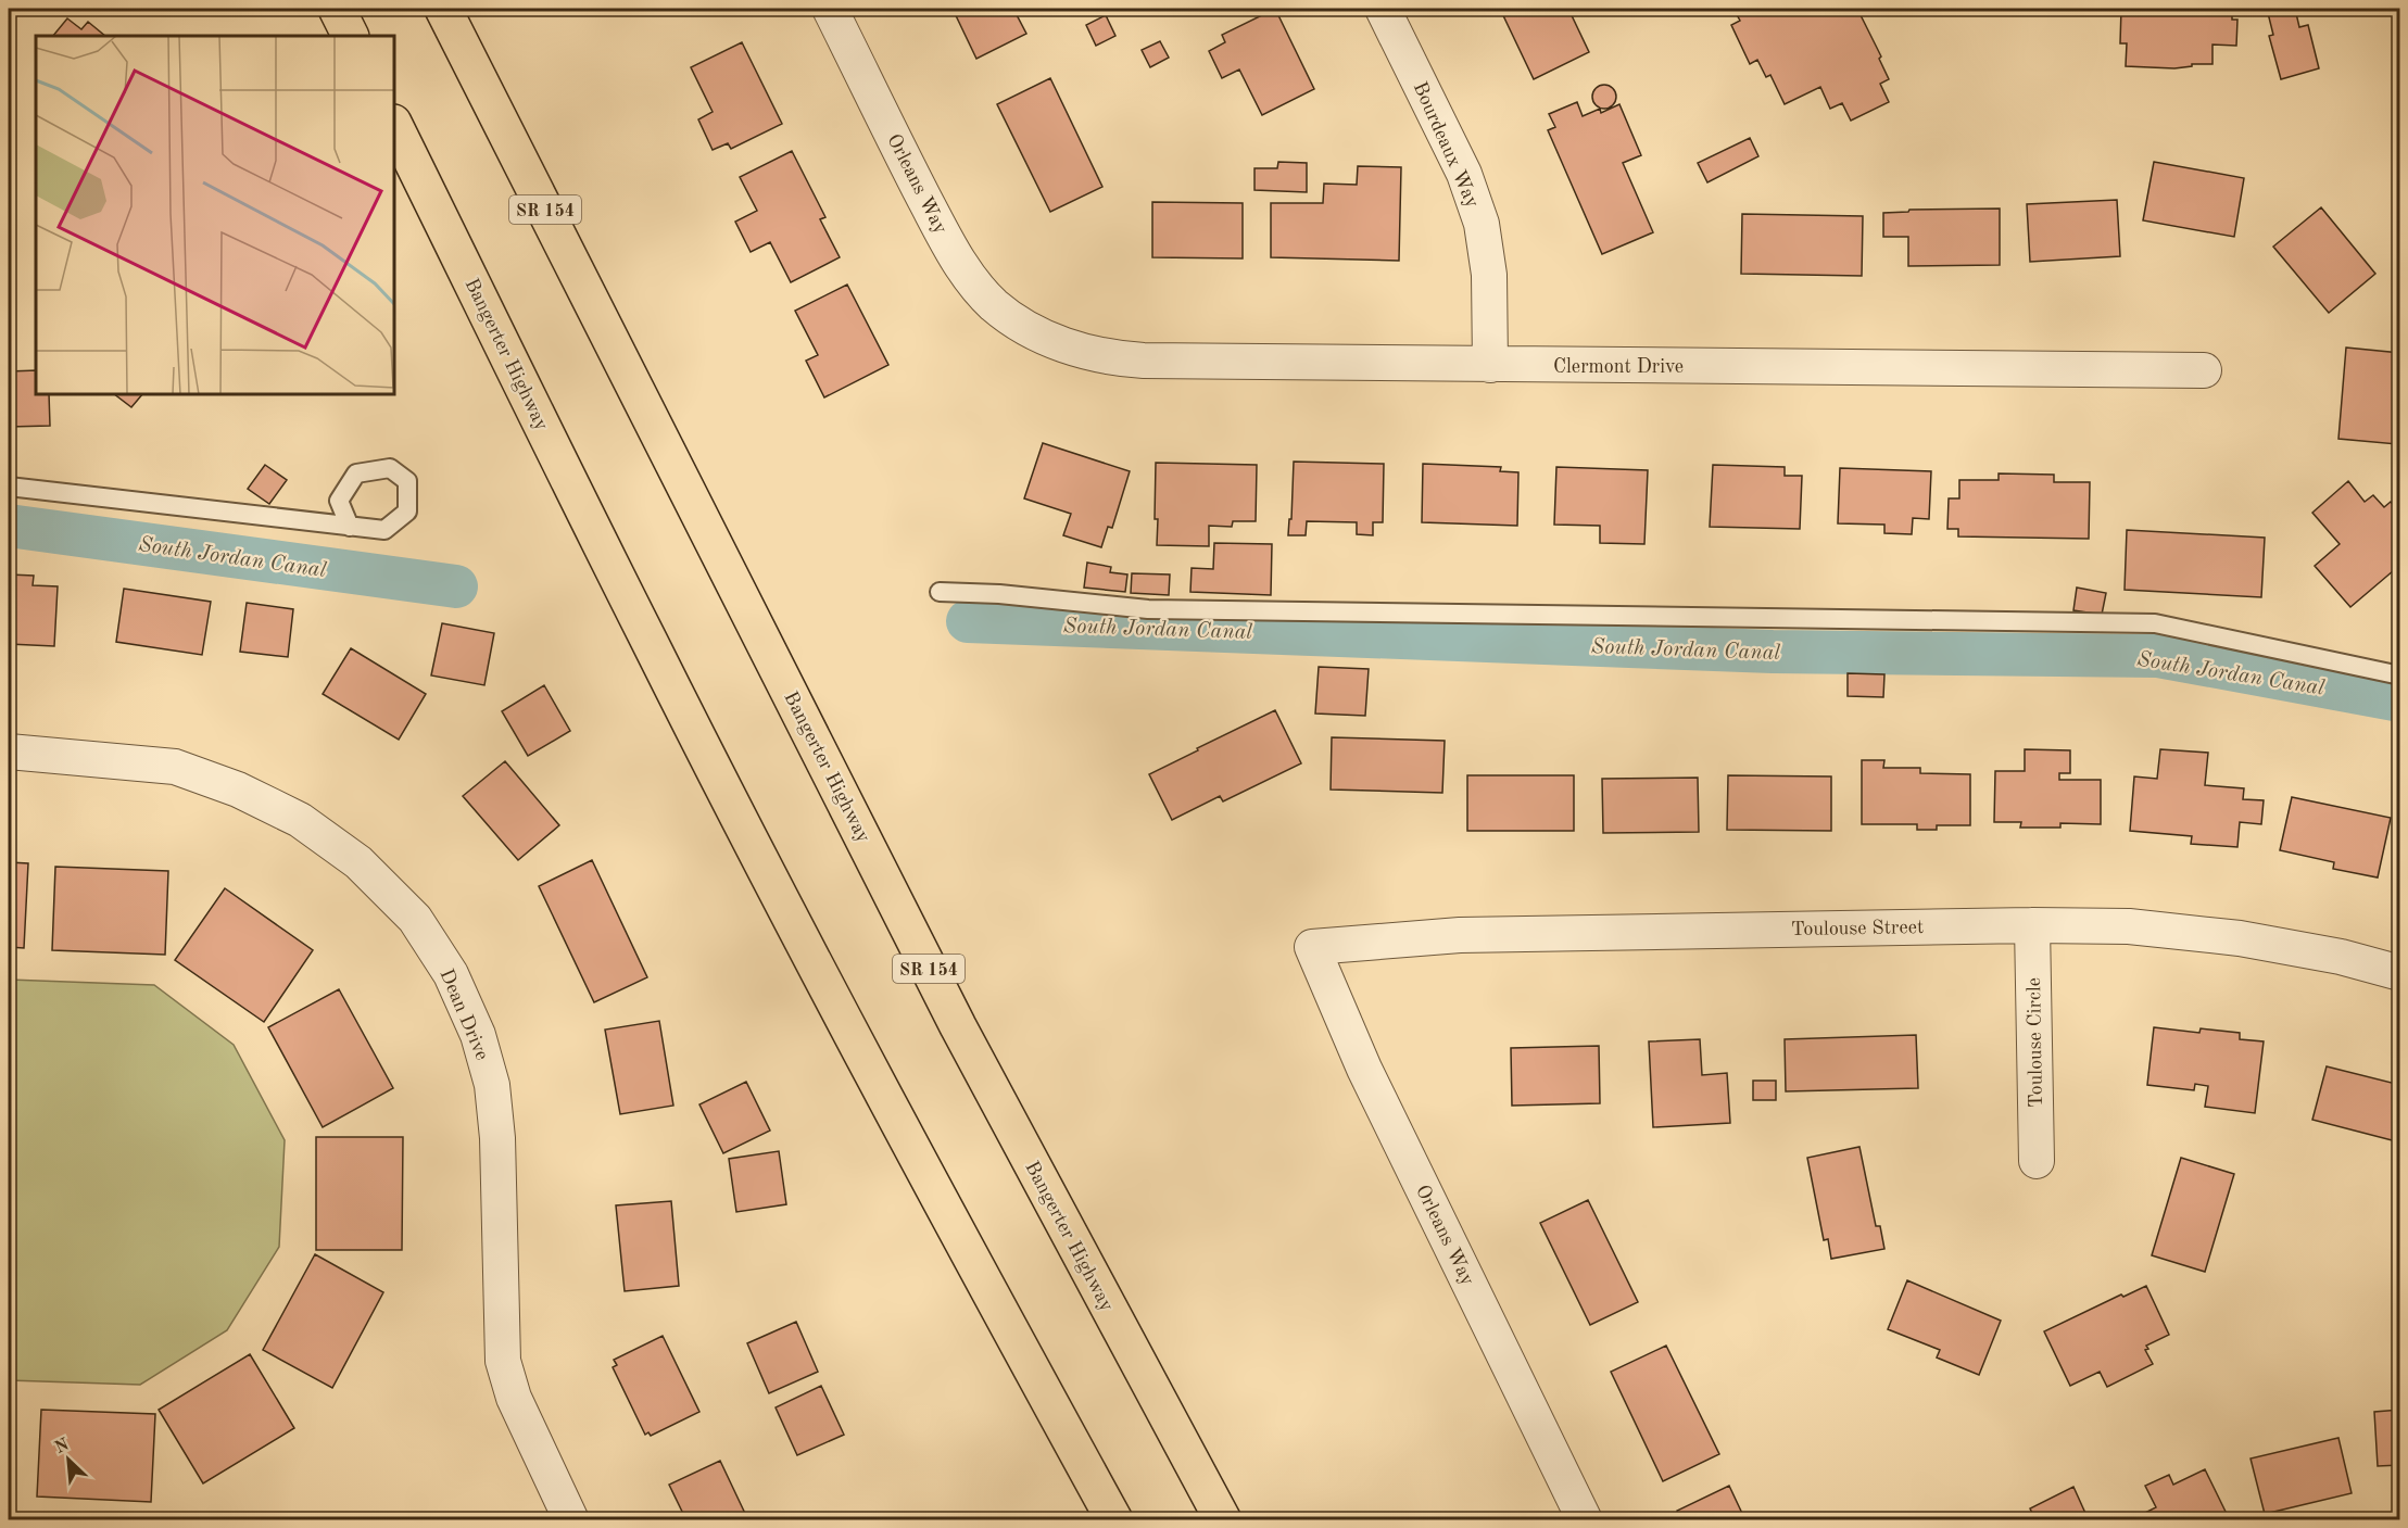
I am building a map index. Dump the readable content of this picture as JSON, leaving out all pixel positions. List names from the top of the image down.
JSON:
{
  "streets": {
    "highway": ["SR 154", "Bangerter Highway"],
    "street": [
      "Bourdeaux Way",
      "Orleans Way",
      "Clermont Drive",
      "Toulouse Street",
      "Dean Drive",
      "Toulouse Circle"
    ]
  },
  "crossings": [
    ["Bourdeaux Way", "Clermont Drive"],
    ["Orleans Way", "Clermont Drive"],
    ["Orleans Way", "Toulouse Street"],
    ["Toulouse Street", "Toulouse Circle"]
  ],
  "water": ["South Jordan Canal"],
  "north": "top left"
}
